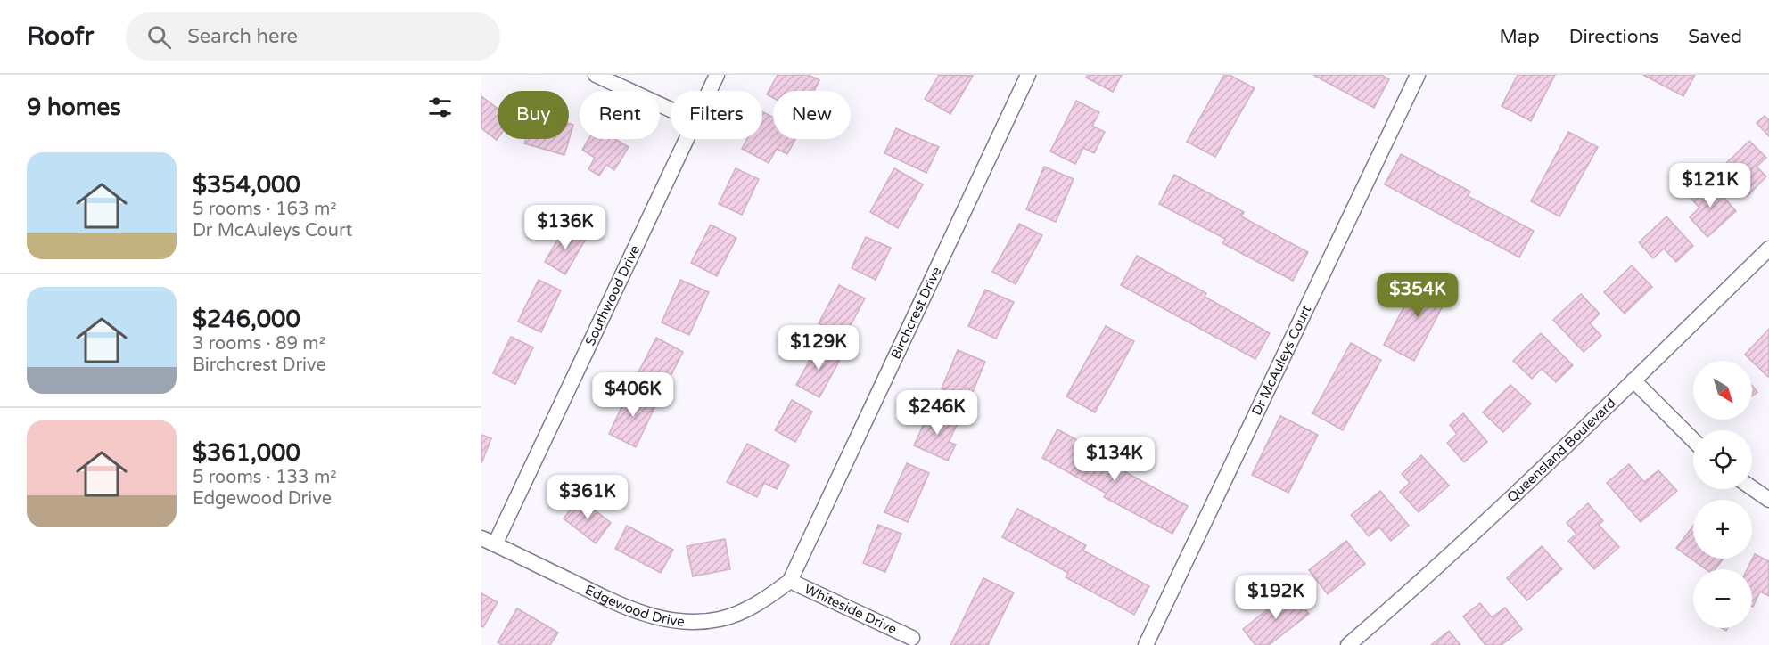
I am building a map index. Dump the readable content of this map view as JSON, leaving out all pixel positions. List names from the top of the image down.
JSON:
{
  "streets": {
    "street": [
      "Southwood Drive",
      "Birchcrest Drive",
      "Dr McAuleys Court",
      "Queensland Boulevard",
      "Edgewood Drive",
      "Whiteside Drive"
    ]
  },
  "crossings": [
    ["Southwood Drive", "Edgewood Drive"],
    ["Birchcrest Drive", "Edgewood Drive"],
    ["Birchcrest Drive", "Whiteside Drive"],
    ["Edgewood Drive", "Whiteside Drive"]
  ],
  "north": "bottom right",
  "page": {
    "header": "Roofr",
    "search": "Search here",
    "nav": ["Map", "Directions", "Saved"],
    "heading": "9 homes",
    "chip": [
      "Buy",
      "Rent",
      "Filters",
      "New"
    ],
    "list": [
      {
        "name": "$354,000",
        "note": "5 rooms · 163 m² · Dr McAuleys Court"
      },
      {
        "name": "$246,000",
        "note": "3 rooms · 89 m² · Birchcrest Drive"
      },
      {
        "name": "$361,000",
        "note": "5 rooms · 133 m² · Edgewood Drive"
      }
    ],
    "price": [
      "$121K",
      "$136K",
      "$354K",
      "$129K",
      "$406K",
      "$246K",
      "$134K",
      "$361K",
      "$192K"
    ],
    "map_buttons": ["+", "−"]
  }
}
